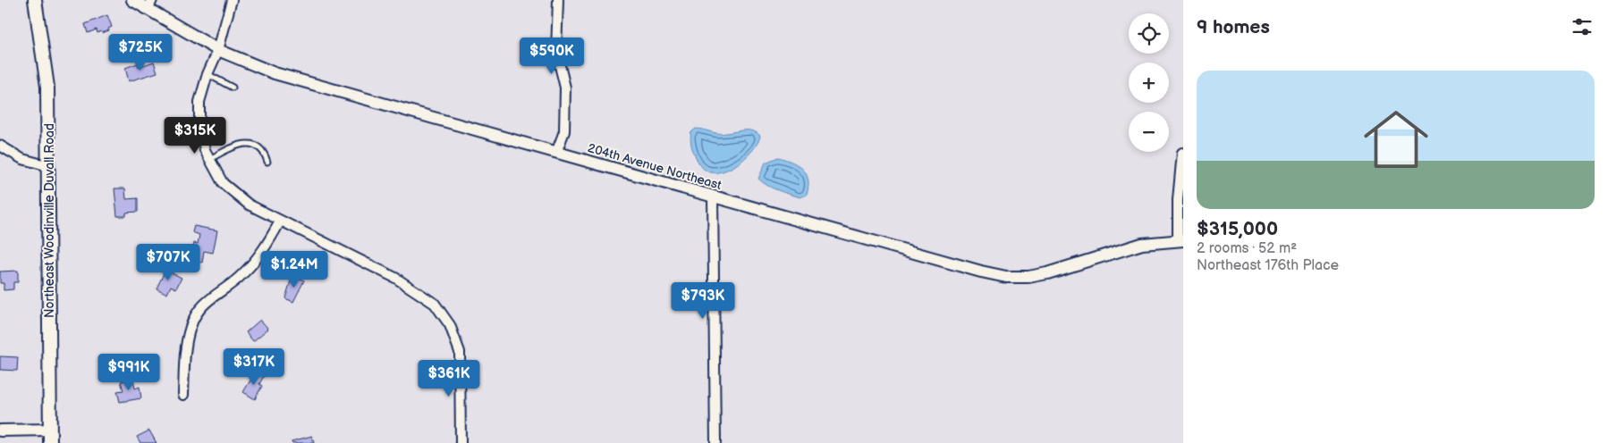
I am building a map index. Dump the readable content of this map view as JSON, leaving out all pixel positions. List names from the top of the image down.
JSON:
{
  "streets": {
    "main road": ["Northeast Woodinville Duvall Road"],
    "street": ["204th Avenue Northeast"]
  },
  "page": {
    "heading": "9 homes",
    "map_buttons": ["+", "−"],
    "price": [
      "$725K",
      "$590K",
      "$315K",
      "$707K",
      "$1.24M",
      "$793K",
      "$317K",
      "$991K",
      "$361K"
    ],
    "list": [
      {
        "name": "$315,000",
        "note": "2 rooms · 52 m² · Northeast 176th Place"
      }
    ]
  }
}
